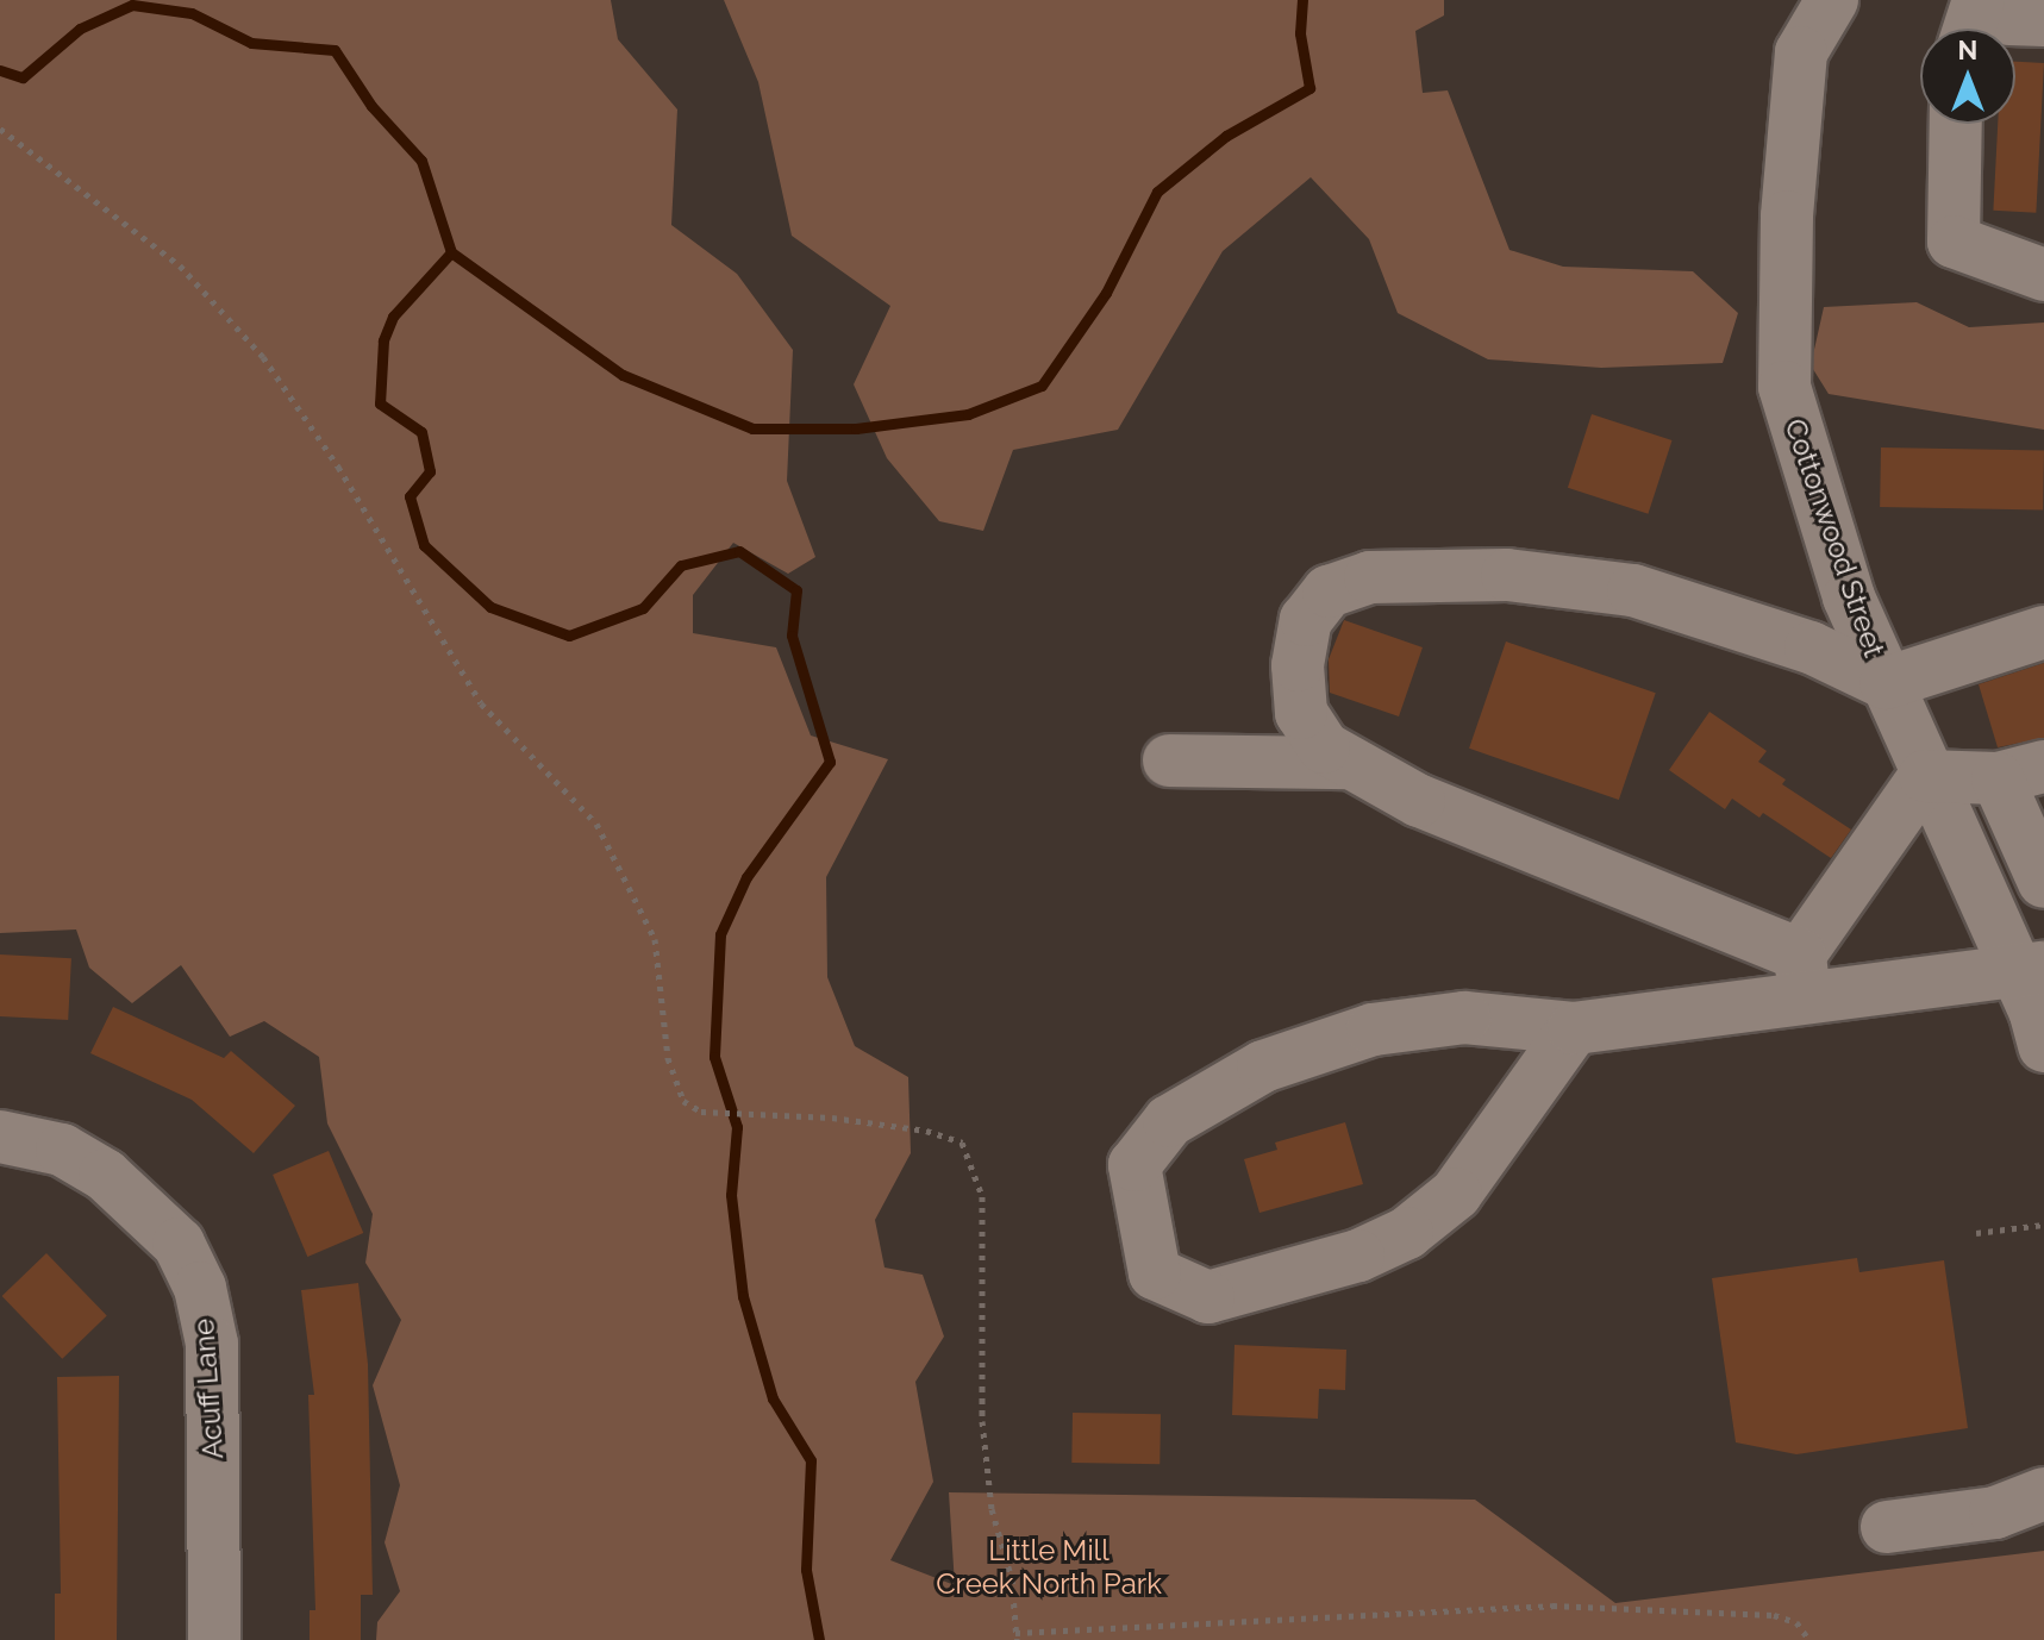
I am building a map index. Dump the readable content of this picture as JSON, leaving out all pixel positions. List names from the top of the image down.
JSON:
{
  "streets": {
    "street": ["Cottonwood Street", "Acuff Lane"]
  },
  "parks": ["Little Mill Creek North Park"],
  "north": "top"
}
